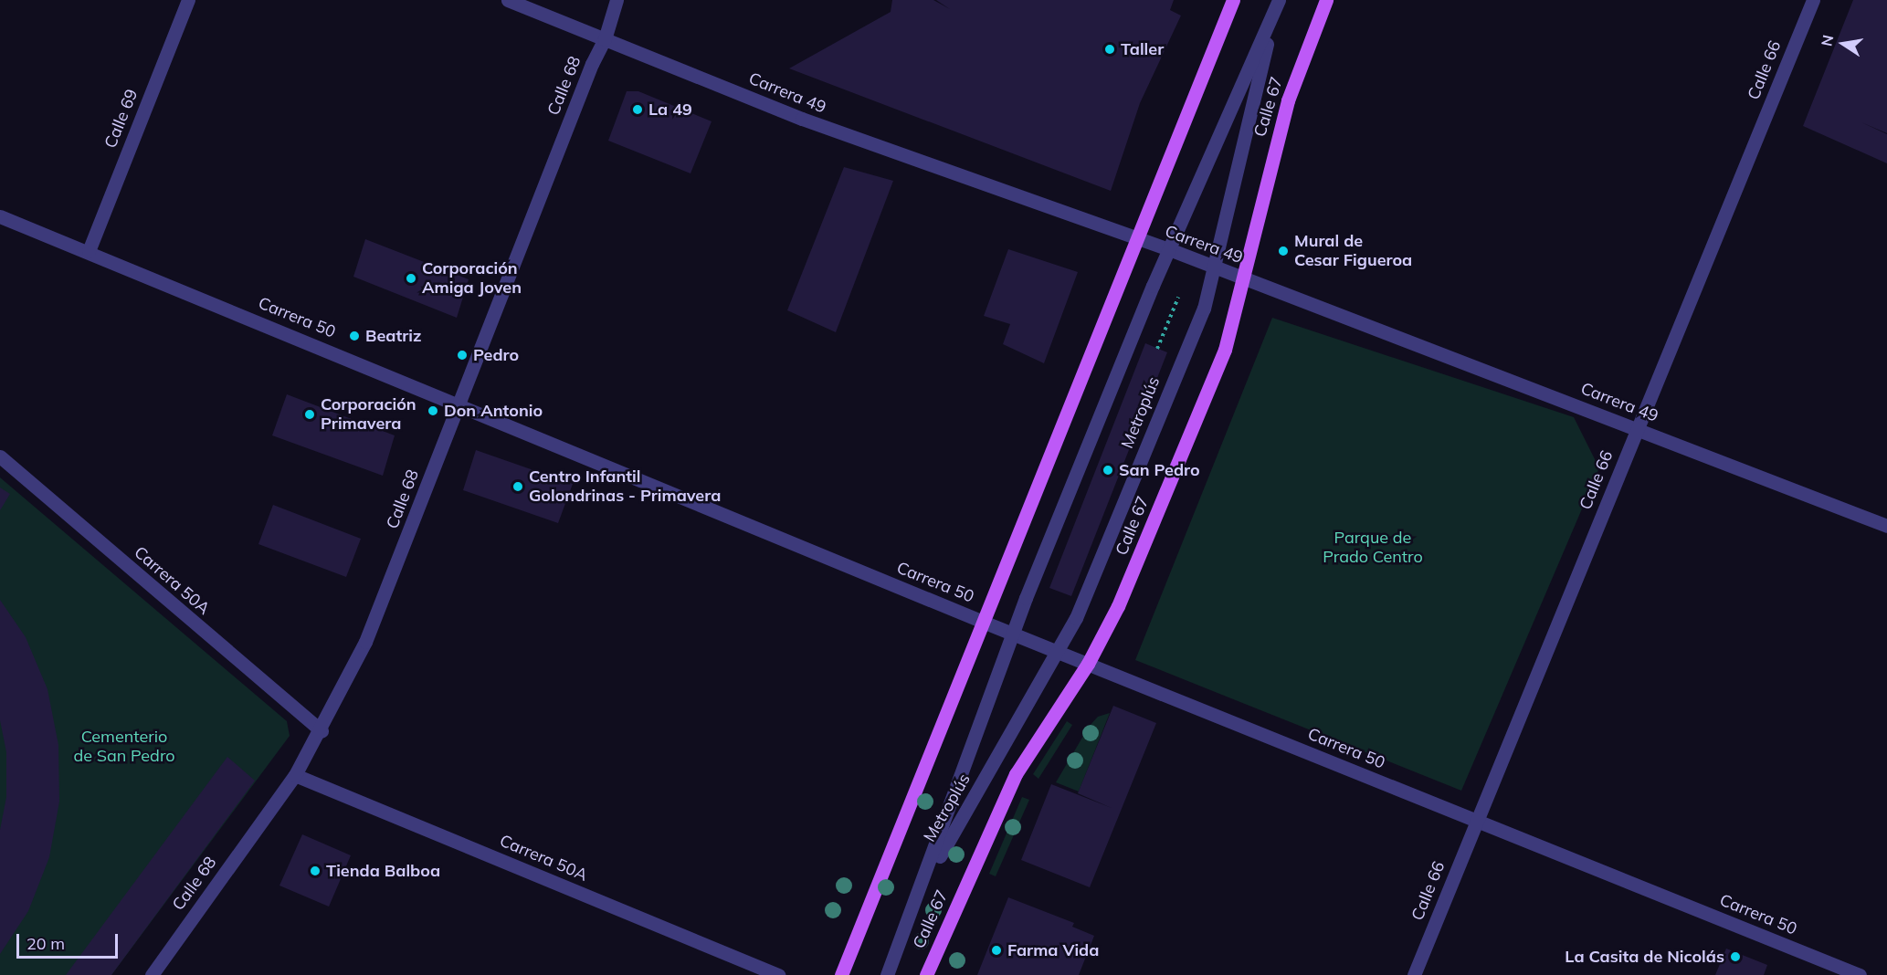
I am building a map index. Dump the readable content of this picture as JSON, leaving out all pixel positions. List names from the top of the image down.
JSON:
{
  "streets": {
    "main road": ["Calle 67"],
    "street": [
      "Calle 66",
      "Calle 68",
      "Carrera 49",
      "Calle 69",
      "Carrera 50",
      "Metroplús",
      "Carrera 50A"
    ]
  },
  "crossings": [
    ["Calle 66", "Carrera 49"],
    ["Calle 66", "Carrera 50"],
    ["Calle 68", "Carrera 49"],
    ["Calle 68", "Carrera 50"],
    ["Calle 68", "Carrera 50A"],
    ["Carrera 49", "Calle 67"],
    ["Carrera 49", "Metroplús"],
    ["Calle 67", "Carrera 50"],
    ["Calle 69", "Carrera 50"],
    ["Carrera 50", "Metroplús"]
  ],
  "parks": ["Parque de Prado Centro", "Cementerio de San Pedro"],
  "places": [
    "Taller",
    "La 49",
    "Mural de Cesar Figueroa",
    "Corporación Amiga Joven",
    "Beatriz",
    "Pedro",
    "Don Antonio",
    "Corporación Primavera",
    "San Pedro",
    "Centro Infantil Golondrinas - Primavera",
    "Tienda Balboa",
    "Farma Vida",
    "La Casita de Nicolás"
  ],
  "scale_bar": "20 m",
  "north": "left"
}
